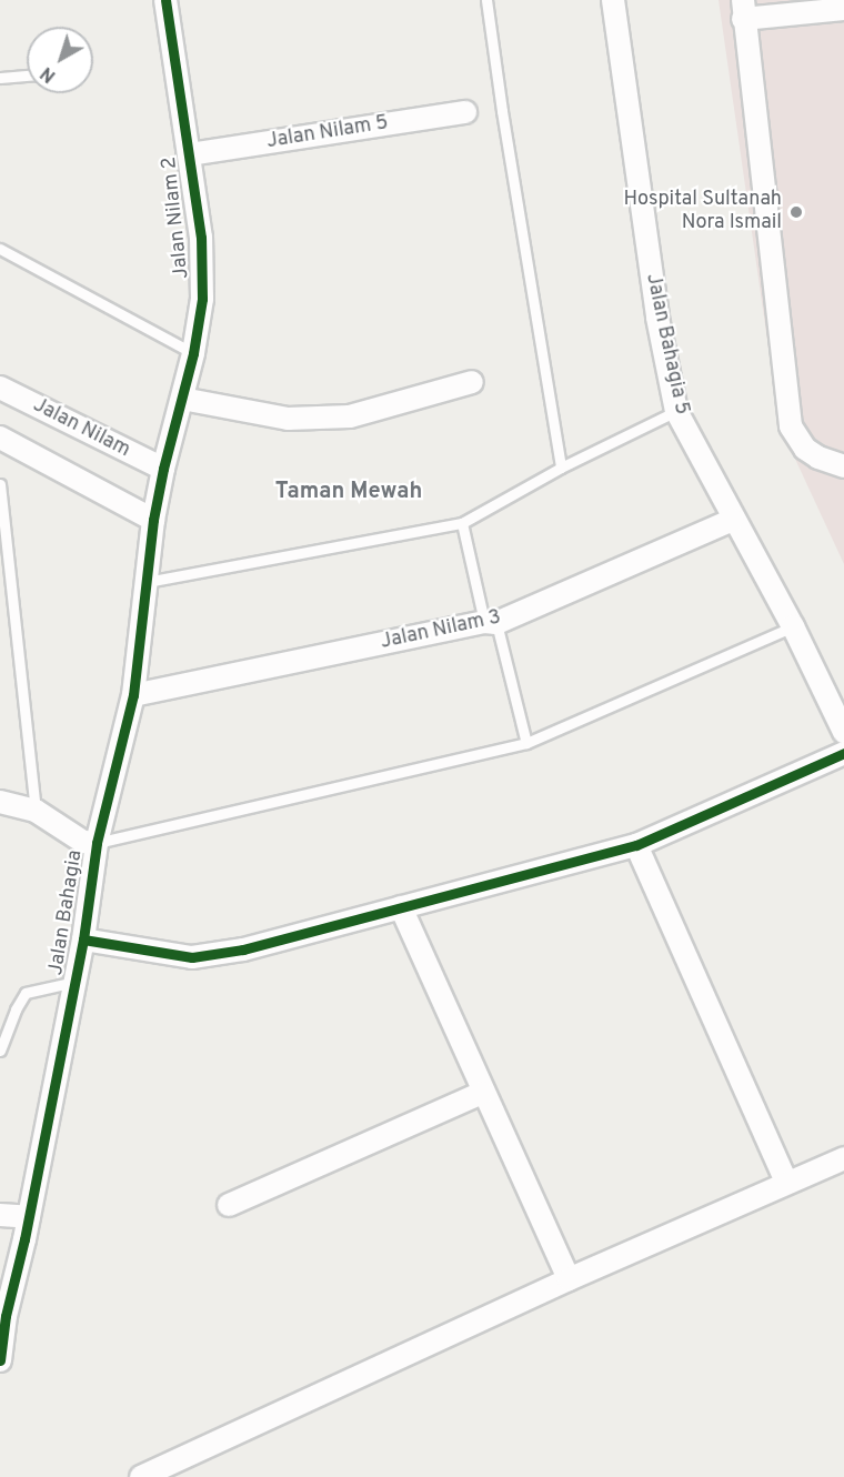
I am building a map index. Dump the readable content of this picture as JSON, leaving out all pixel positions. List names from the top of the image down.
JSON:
{
  "streets": {
    "street": [
      "Jalan Nilam 5",
      "Jalan Nilam 2",
      "Jalan Bahagia 5",
      "Jalan Nilam",
      "Jalan Nilam 3",
      "Jalan Bahagia"
    ]
  },
  "crossings": [
    ["Jalan Nilam 5", "Jalan Nilam 2"],
    ["Jalan Nilam 2", "Jalan Nilam"],
    ["Jalan Nilam 2", "Jalan Bahagia"],
    ["Jalan Bahagia 5", "Jalan Nilam 3"],
    ["Jalan Nilam", "Jalan Bahagia"],
    ["Jalan Nilam 3", "Jalan Bahagia"]
  ],
  "districts": ["Taman Mewah"],
  "places": ["Hospital Sultanah Nora Ismail"],
  "north": "bottom left"
}
